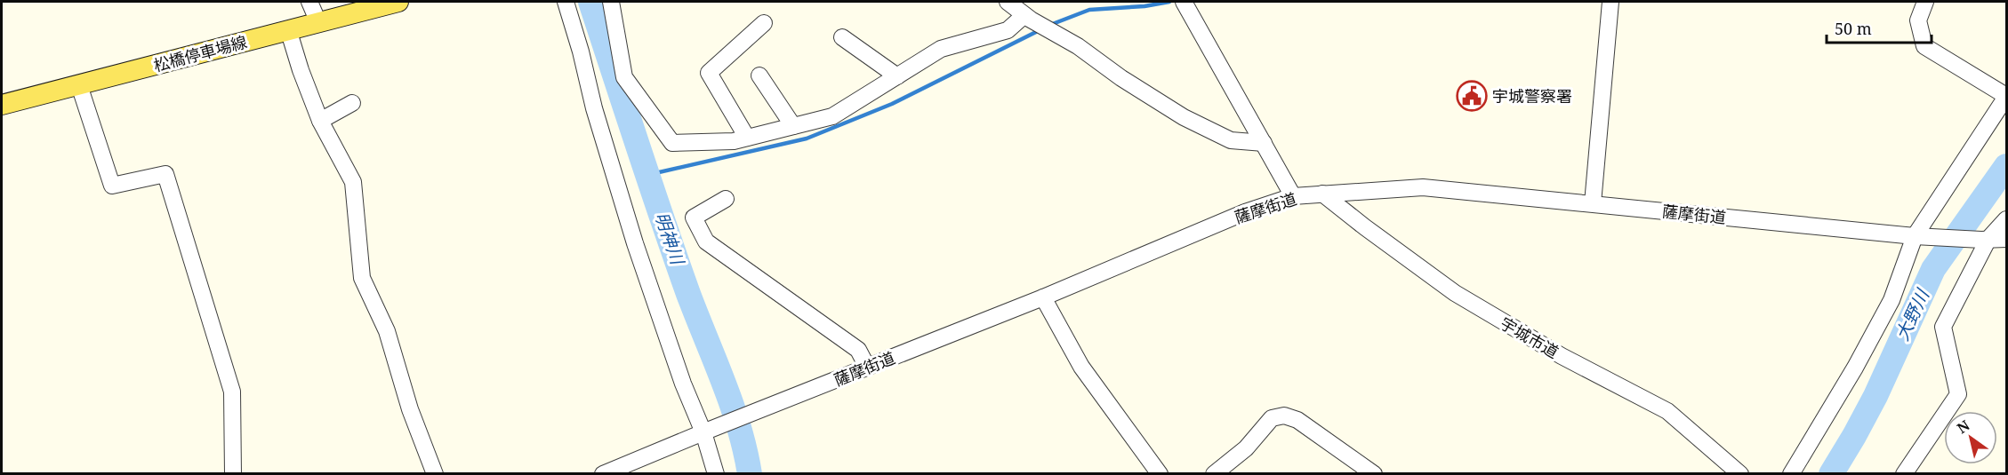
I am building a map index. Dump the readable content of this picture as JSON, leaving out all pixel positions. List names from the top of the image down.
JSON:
{
  "streets": {
    "main road": ["松橋停車場線"],
    "street": ["薩摩街道", "宇城市道"]
  },
  "crossings": [
    ["薩摩街道", "宇城市道"]
  ],
  "water": ["明神川", "大野川"],
  "places": {
    "public building": ["宇城警察署"]
  },
  "scale_bar": "50 m",
  "north": "top left"
}
